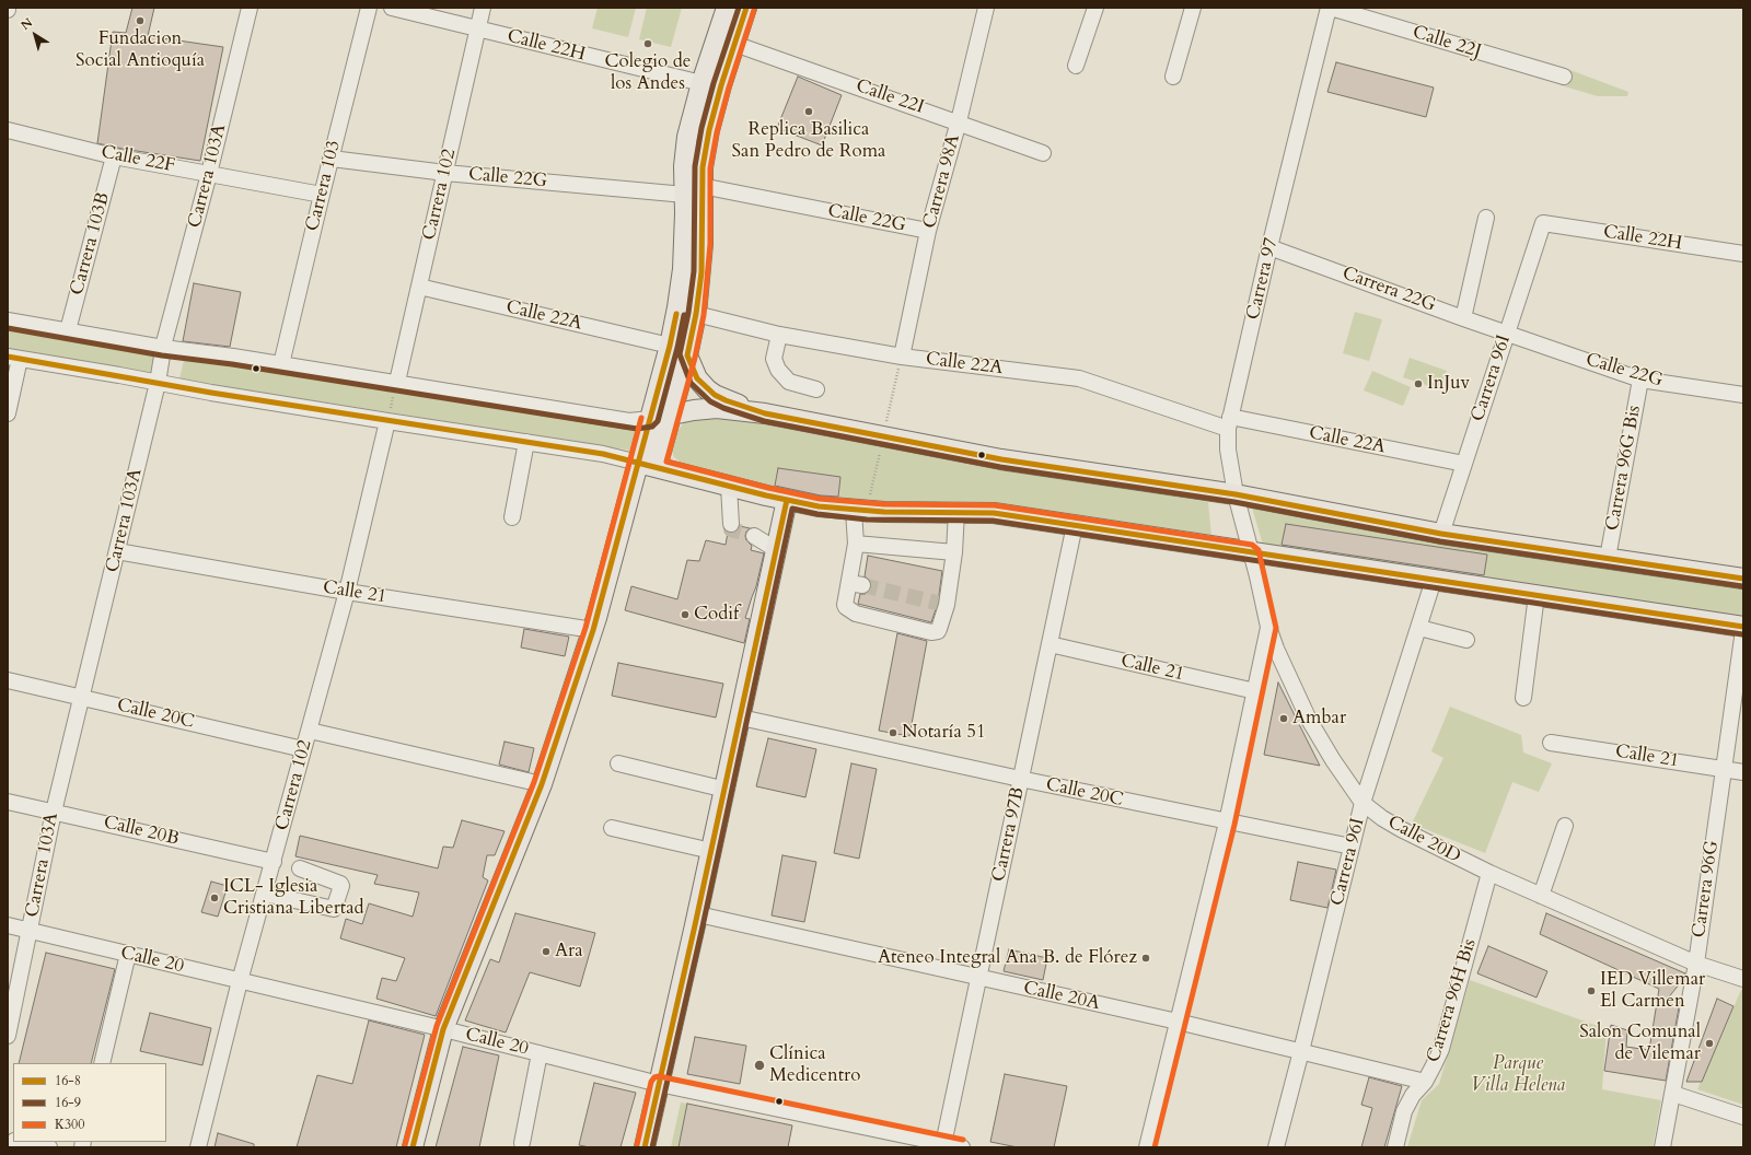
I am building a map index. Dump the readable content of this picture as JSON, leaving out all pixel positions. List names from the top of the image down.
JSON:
{
  "streets": {
    "street": [
      "Calle 22J",
      "Calle 22H",
      "Calle 22I",
      "Calle 22F",
      "Carrera 103A",
      "Calle 22G",
      "Carrera 98A",
      "Carrera 103",
      "Carrera 102",
      "Carrera 103B",
      "Carrera 97",
      "Carrera 22G",
      "Calle 22A",
      "Carrera 96I",
      "Carrera 96G Bis",
      "Calle 21",
      "Calle 20C",
      "Calle 20B",
      "Carrera 97B",
      "Calle 20D",
      "Carrera 96G",
      "Calle 20",
      "Calle 20A",
      "Carrera 96H Bis"
    ]
  },
  "crossings": [
    ["Calle 22J", "Carrera 97"],
    ["Calle 22H", "Carrera 102"],
    ["Calle 22H", "Carrera 96I"],
    ["Calle 22I", "Carrera 98A"],
    ["Calle 22F", "Carrera 103A"],
    ["Calle 22F", "Carrera 103"],
    ["Calle 22F", "Carrera 103B"],
    ["Carrera 103A", "Calle 21"],
    ["Carrera 103A", "Calle 20C"],
    ["Carrera 103A", "Calle 20B"],
    ["Carrera 103A", "Calle 20"],
    ["Calle 22G", "Carrera 98A"],
    ["Calle 22G", "Carrera 103"],
    ["Calle 22G", "Carrera 102"],
    ["Calle 22G", "Carrera 22G"],
    ["Calle 22G", "Carrera 96I"],
    ["Calle 22G", "Carrera 96G Bis"],
    ["Carrera 98A", "Calle 22A"],
    ["Carrera 102", "Calle 22A"],
    ["Carrera 102", "Calle 21"],
    ["Carrera 102", "Calle 20C"],
    ["Carrera 102", "Calle 20B"],
    ["Carrera 102", "Calle 20"],
    ["Carrera 97", "Carrera 22G"],
    ["Carrera 97", "Calle 22A"],
    ["Carrera 97", "Calle 20D"],
    ["Carrera 22G", "Carrera 96I"],
    ["Calle 22A", "Carrera 96I"],
    ["Carrera 96I", "Calle 20C"],
    ["Carrera 96I", "Calle 20D"],
    ["Carrera 96I", "Calle 20A"],
    ["Calle 21", "Carrera 97B"],
    ["Calle 21", "Carrera 96G"],
    ["Calle 20C", "Carrera 97B"],
    ["Carrera 97B", "Calle 20"],
    ["Carrera 97B", "Calle 20A"],
    ["Calle 20D", "Carrera 96G"],
    ["Calle 20D", "Carrera 96H Bis"],
    ["Calle 20A", "Carrera 96H Bis"]
  ],
  "parks": ["Parque Villa Helena"],
  "places": [
    "Fundacion Social Antioquía",
    "Colegio de los Andes",
    "Replica Basilica San Pedro de Roma",
    "InJuv",
    "Codif",
    "Ambar",
    "Notaría 51",
    "ICL- Iglesia Cristiana Libertad",
    "Ara",
    "Ateneo Integral Ana B. de Flórez",
    "IED Villemar El Carmen",
    "Salon Comunal de Vilemar",
    "Clínica Medicentro"
  ],
  "lines": ["transit line 16-8", "transit line 16-9", "transit line K300"],
  "legend": ["16-8", "16-9", "K300"],
  "north": "top left"
}
